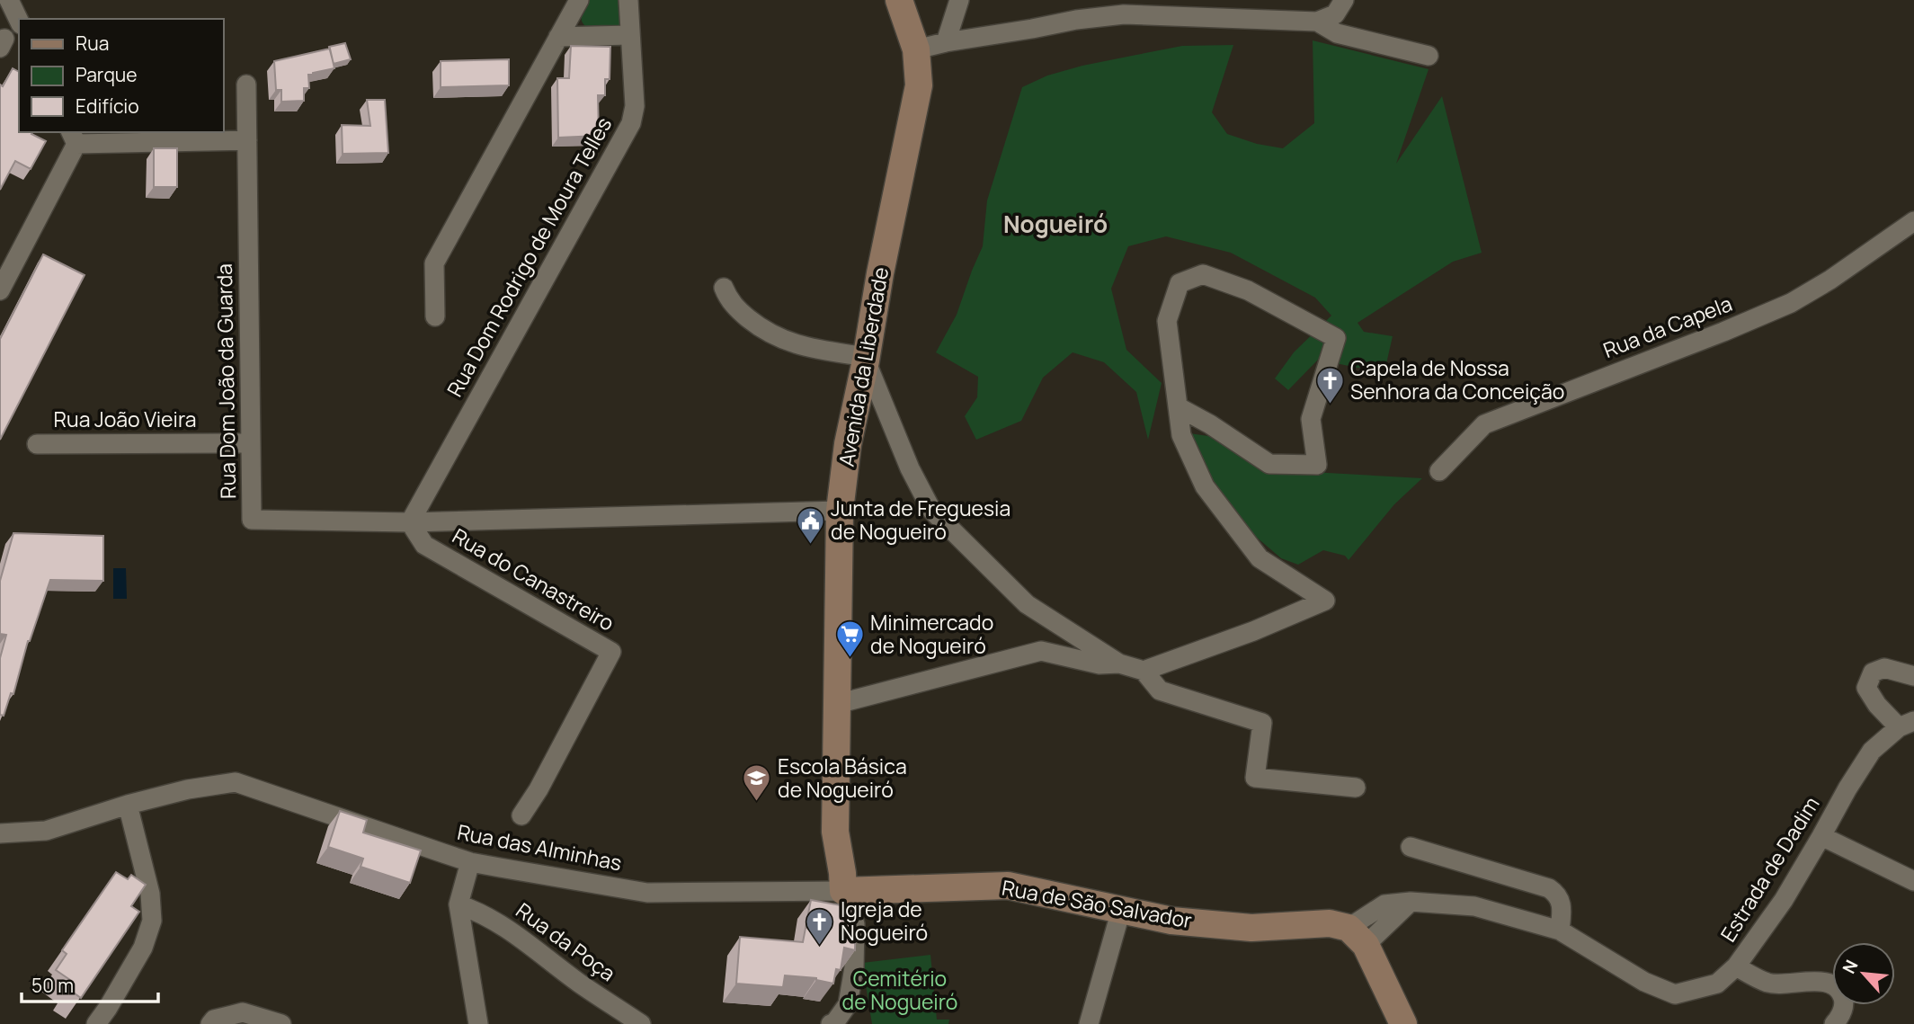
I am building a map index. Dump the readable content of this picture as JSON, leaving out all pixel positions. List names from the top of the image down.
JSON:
{
  "streets": {
    "street": [
      "Rua Dom Rodrigo de Moura Telles",
      "Rua da Capela",
      "Avenida da Liberdade",
      "Rua Dom João da Guarda",
      "Rua João Vieira",
      "Rua do Canastreiro",
      "Rua das Alminhas",
      "Estrada de Dadim",
      "Rua de São Salvador",
      "Rua da Poça"
    ]
  },
  "crossings": [
    ["Rua Dom Rodrigo de Moura Telles", "Rua Dom João da Guarda"],
    ["Rua Dom Rodrigo de Moura Telles", "Rua do Canastreiro"],
    ["Avenida da Liberdade", "Rua das Alminhas"],
    ["Avenida da Liberdade", "Rua de São Salvador"],
    ["Rua Dom João da Guarda", "Rua João Vieira"],
    ["Rua Dom João da Guarda", "Rua do Canastreiro"],
    ["Rua das Alminhas", "Rua de São Salvador"],
    ["Estrada de Dadim", "Rua de São Salvador"]
  ],
  "districts": ["Nogueiró"],
  "parks": ["Cemitério de Nogueiró"],
  "places": {
    "church": ["Capela de Nossa Senhora da Conceição", "Igreja de Nogueiró"],
    "public building": ["Junta de Freguesia de Nogueiró"],
    "supermarket": ["Minimercado de Nogueiró"],
    "school or university": ["Escola Básica de Nogueiró"]
  },
  "legend": ["Rua", "Parque", "Edifício"],
  "scale_bar": "50 m",
  "north": "top left"
}
